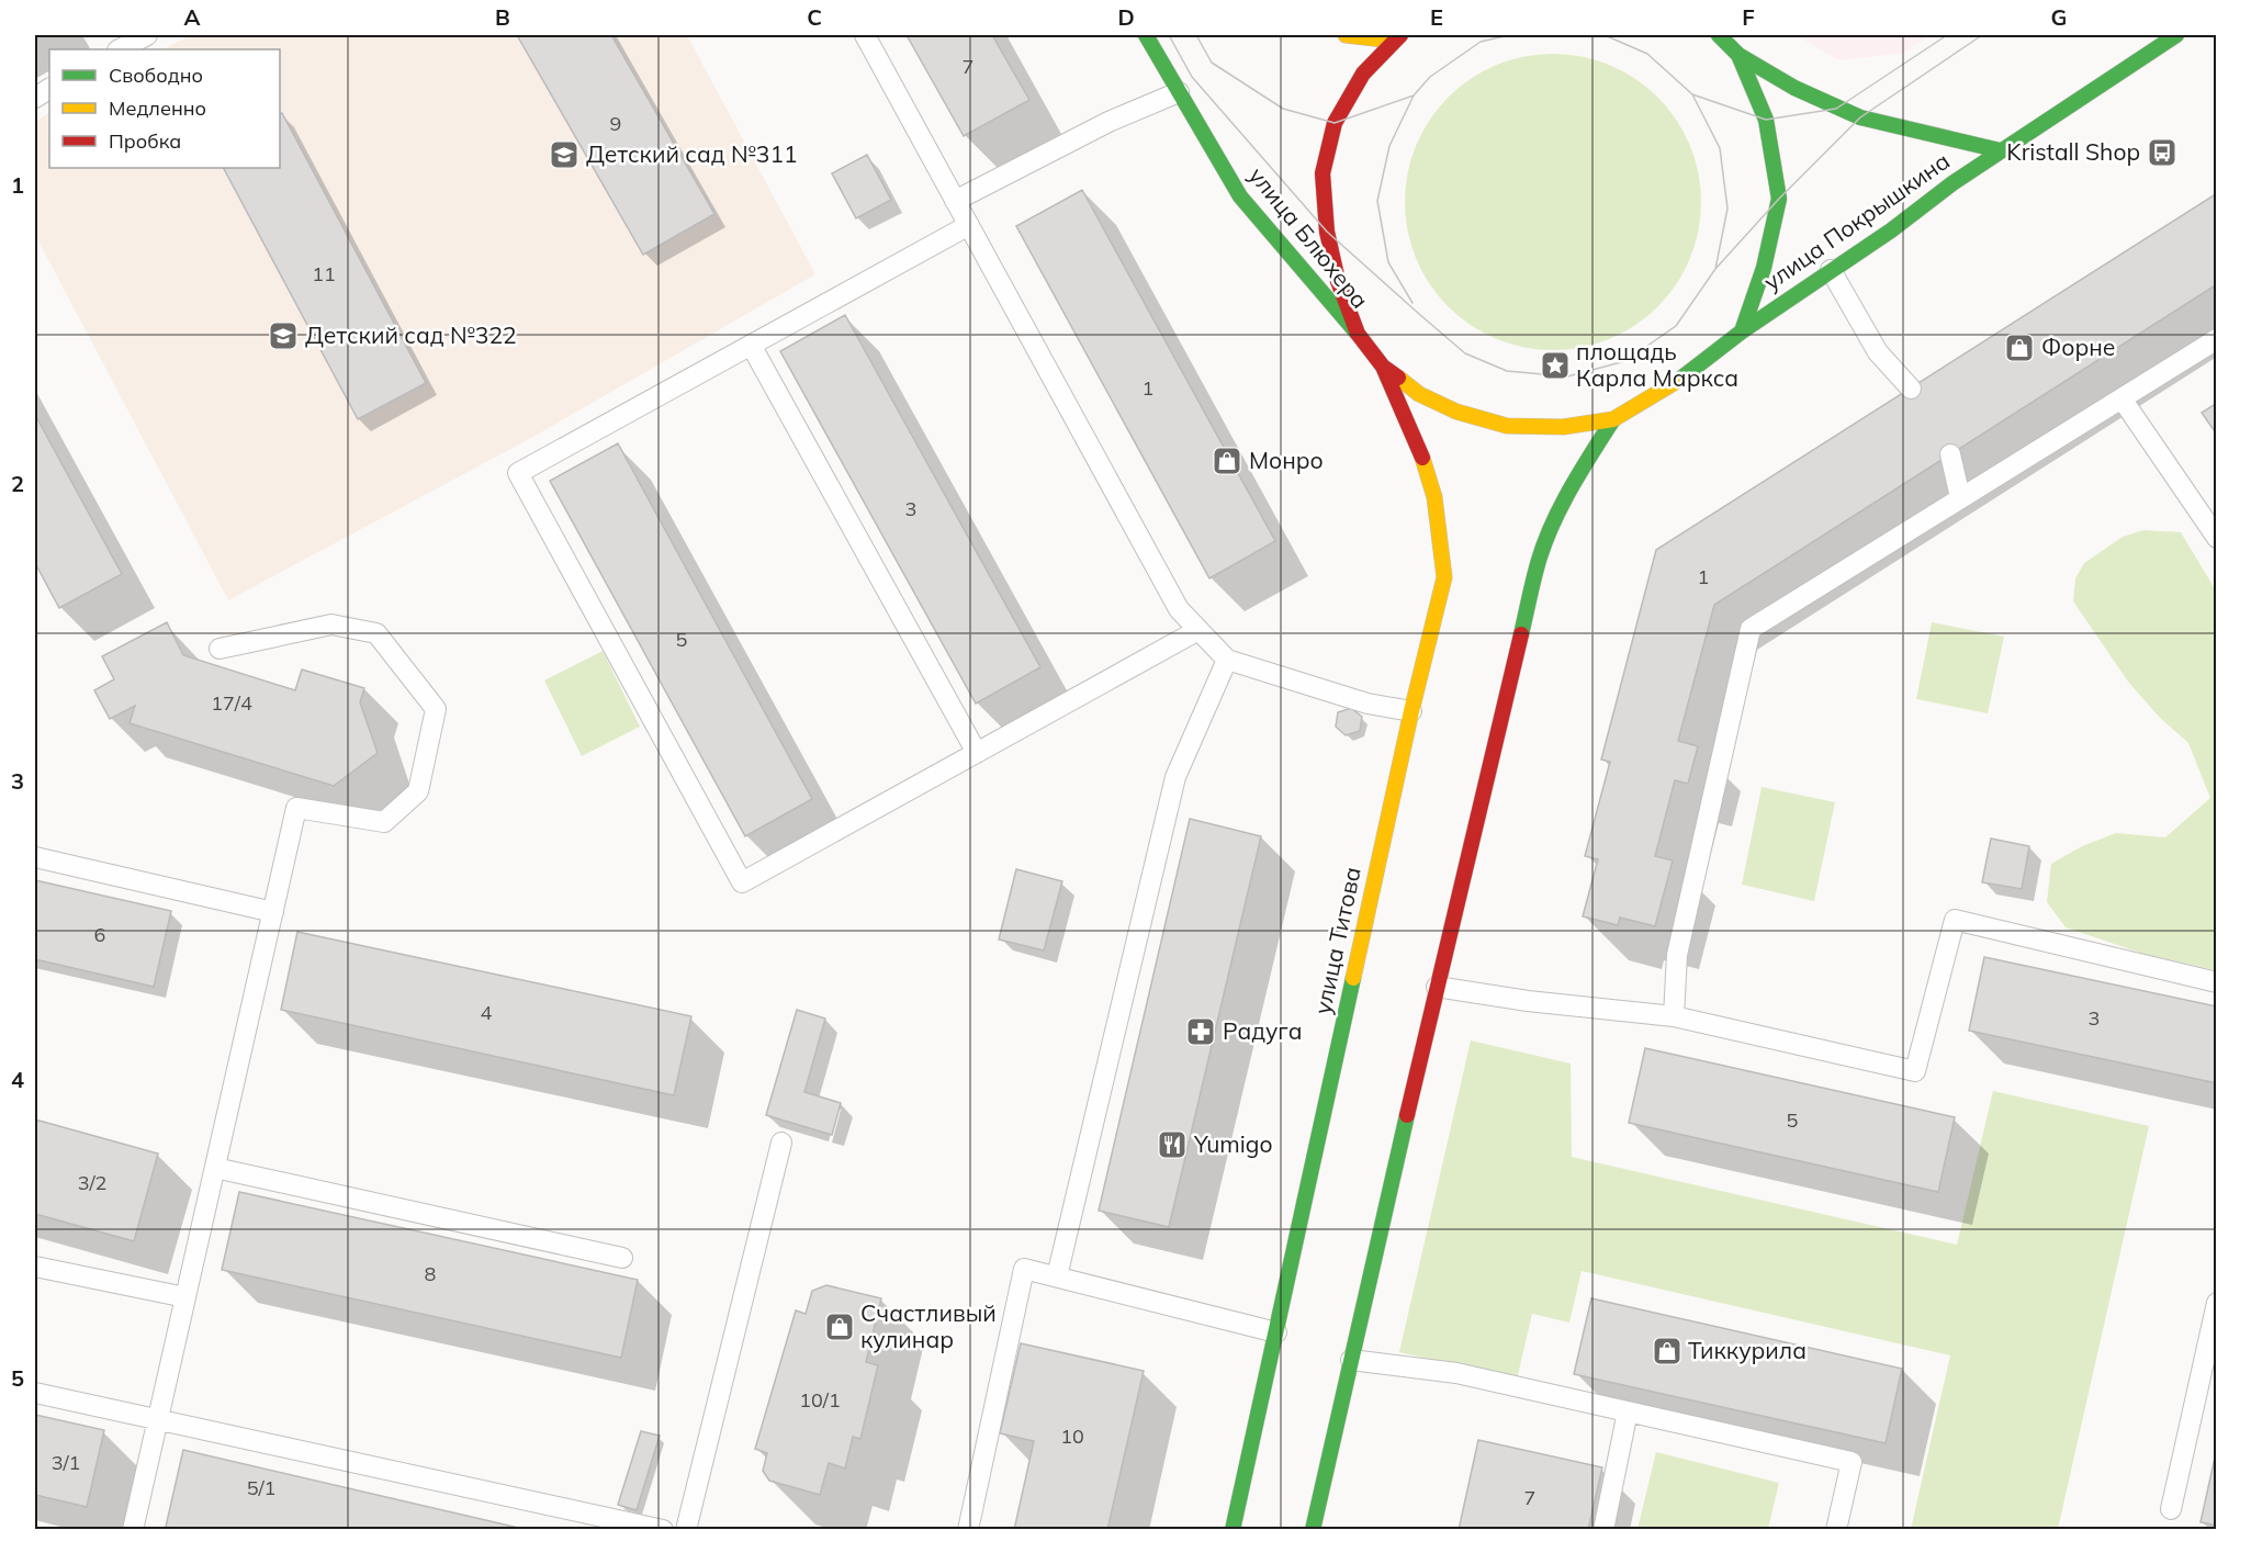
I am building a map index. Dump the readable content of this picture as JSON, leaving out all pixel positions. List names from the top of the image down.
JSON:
{
  "streets": {
    "main road": ["улица Покрышкина", "улица Блюхера", "улица Титова"]
  },
  "places": {
    "bus stop": ["Kristall Shop"],
    "school or university": ["Детский сад №311", "Детский сад №322"],
    "shop": [
      "Форне",
      "Монро",
      "Счастливый кулинар",
      "Тиккурила"
    ],
    "place": ["площадь Карла Маркса"],
    "pharmacy": ["Радуга"],
    "restaurant": ["Yumigo"]
  },
  "house_numbers": [
    "7",
    "9",
    "11",
    "1",
    "3",
    "1",
    "5",
    "17/4",
    "6",
    "4",
    "3",
    "5",
    "3/2",
    "8",
    "10/1",
    "10",
    "3/1",
    "5/1",
    "7"
  ],
  "legend": ["Свободно", "Медленно", "Пробка"],
  "grid": {
    "columns": [
      "A",
      "B",
      "C",
      "D",
      "E",
      "F",
      "G"
    ],
    "rows": [
      "1",
      "2",
      "3",
      "4",
      "5"
    ]
  }
}
